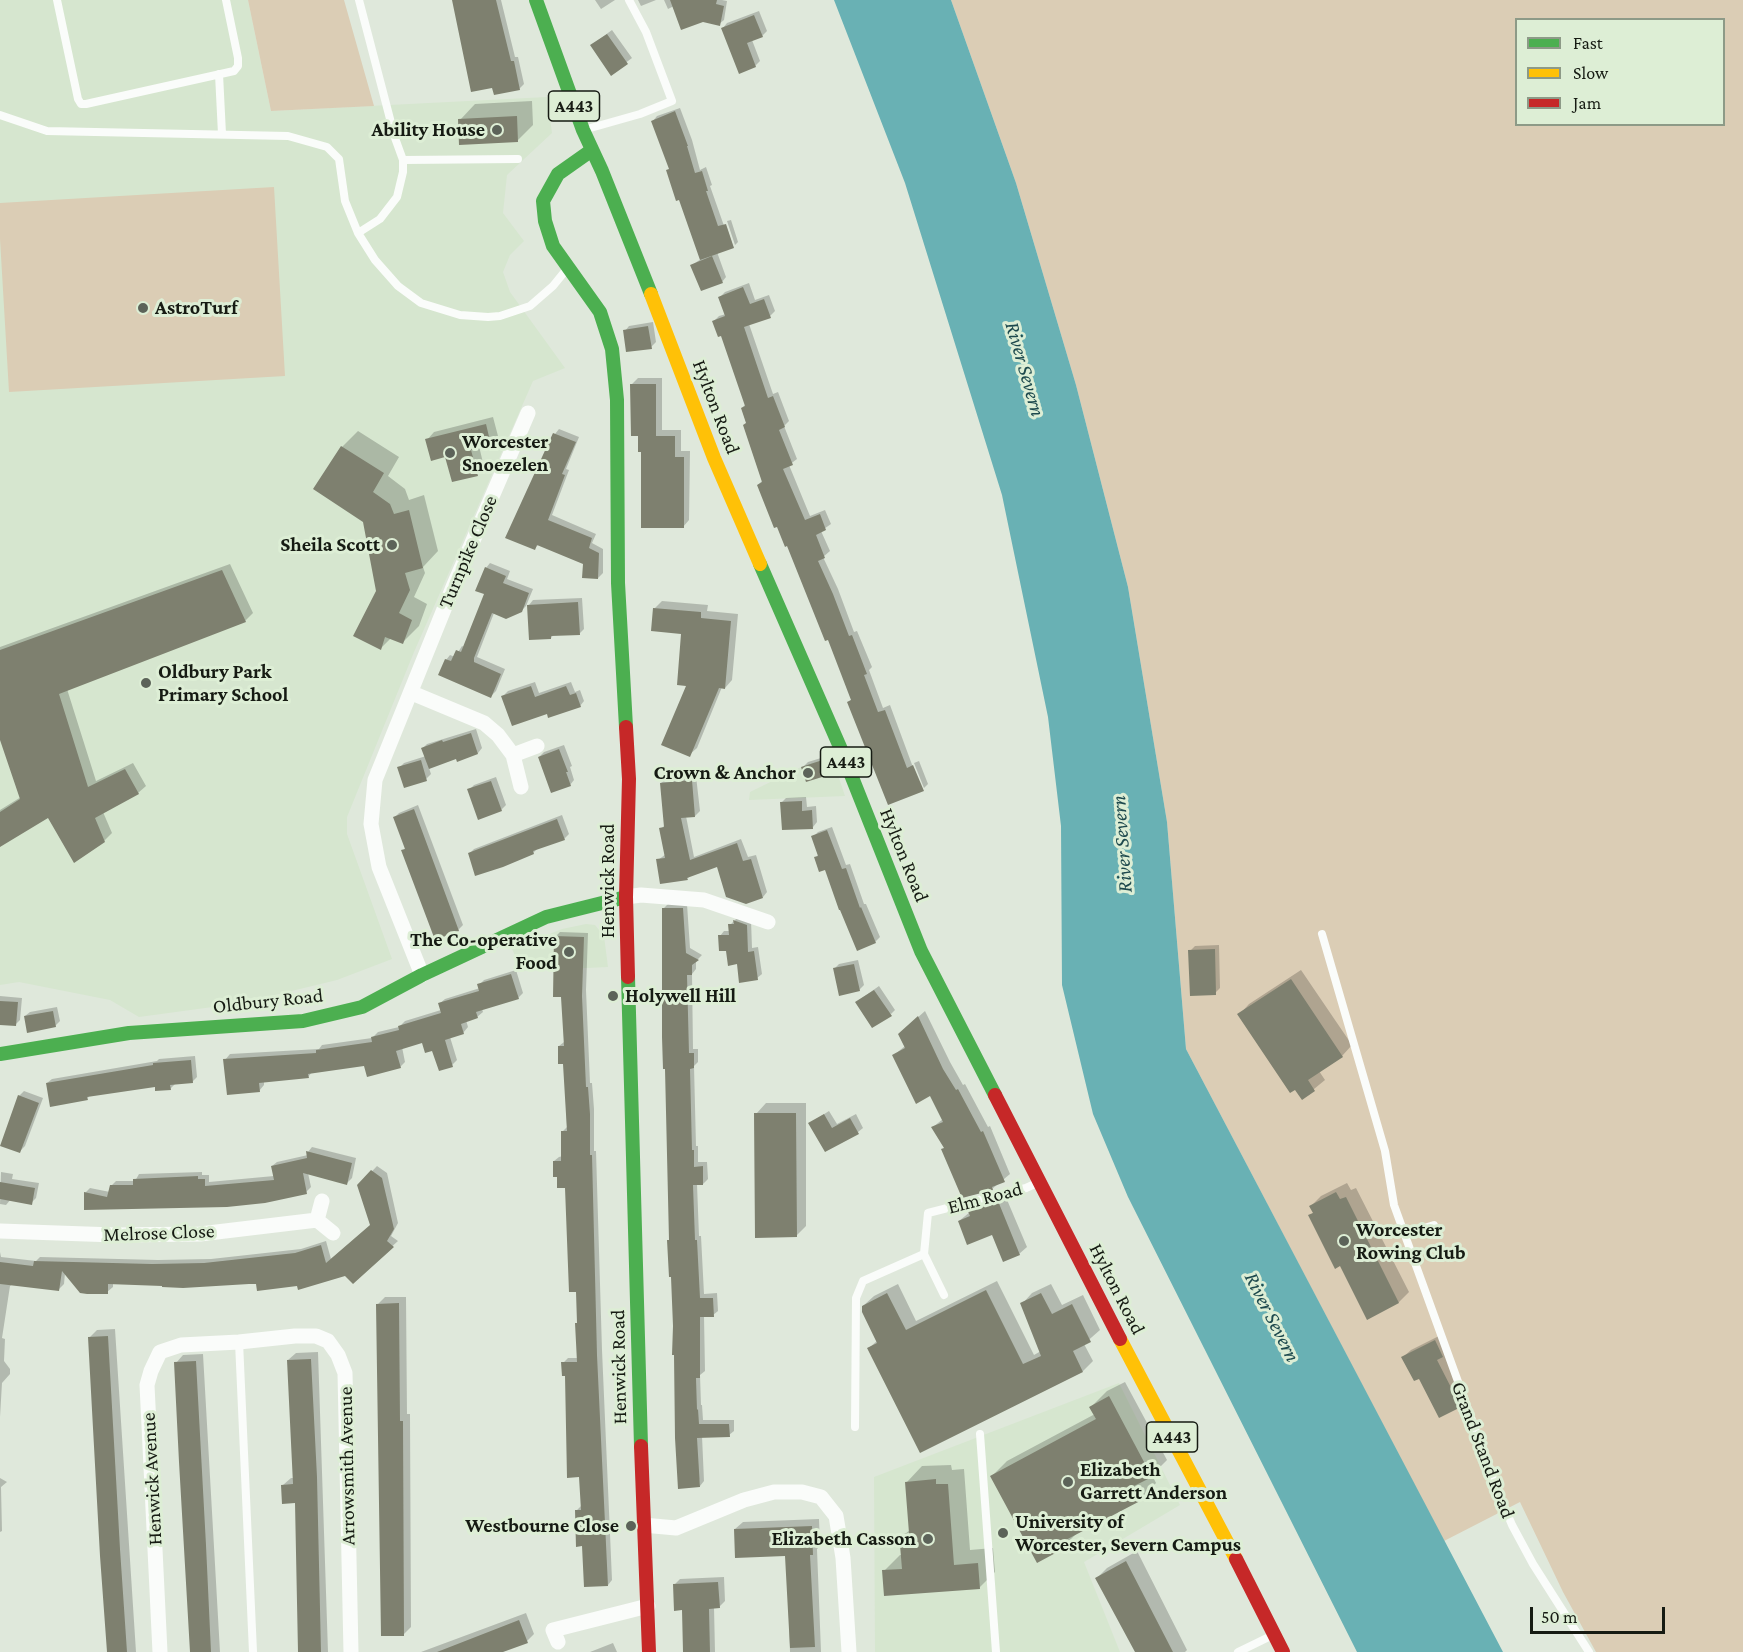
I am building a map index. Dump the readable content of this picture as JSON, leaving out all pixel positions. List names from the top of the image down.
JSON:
{
  "streets": {
    "main road": [
      "A443",
      "Hylton Road",
      "Henwick Road",
      "Oldbury Road"
    ],
    "street": [
      "Turnpike Close",
      "Melrose Close",
      "Arrowsmith Avenue",
      "Henwick Avenue"
    ],
    "lane": ["Elm Road", "Grand Stand Road"]
  },
  "crossings": [
    ["Hylton Road", "Henwick Road"],
    ["Hylton Road", "Elm Road"],
    ["Turnpike Close", "Oldbury Road"],
    ["Henwick Road", "Oldbury Road"],
    ["Arrowsmith Avenue", "Henwick Avenue"]
  ],
  "water": ["River Severn"],
  "places": [
    "Ability House",
    "AstroTurf",
    "Worcester Snoezelen",
    "Sheila Scott",
    "Oldbury Park Primary School",
    "Crown & Anchor",
    "The Co-operative Food",
    "Holywell Hill",
    "Worcester Rowing Club",
    "Elizabeth Garrett Anderson",
    "Westbourne Close",
    "University of Worcester, Severn Campus",
    "Elizabeth Casson"
  ],
  "legend": ["Fast", "Slow", "Jam"],
  "scale_bar": "50 m"
}
